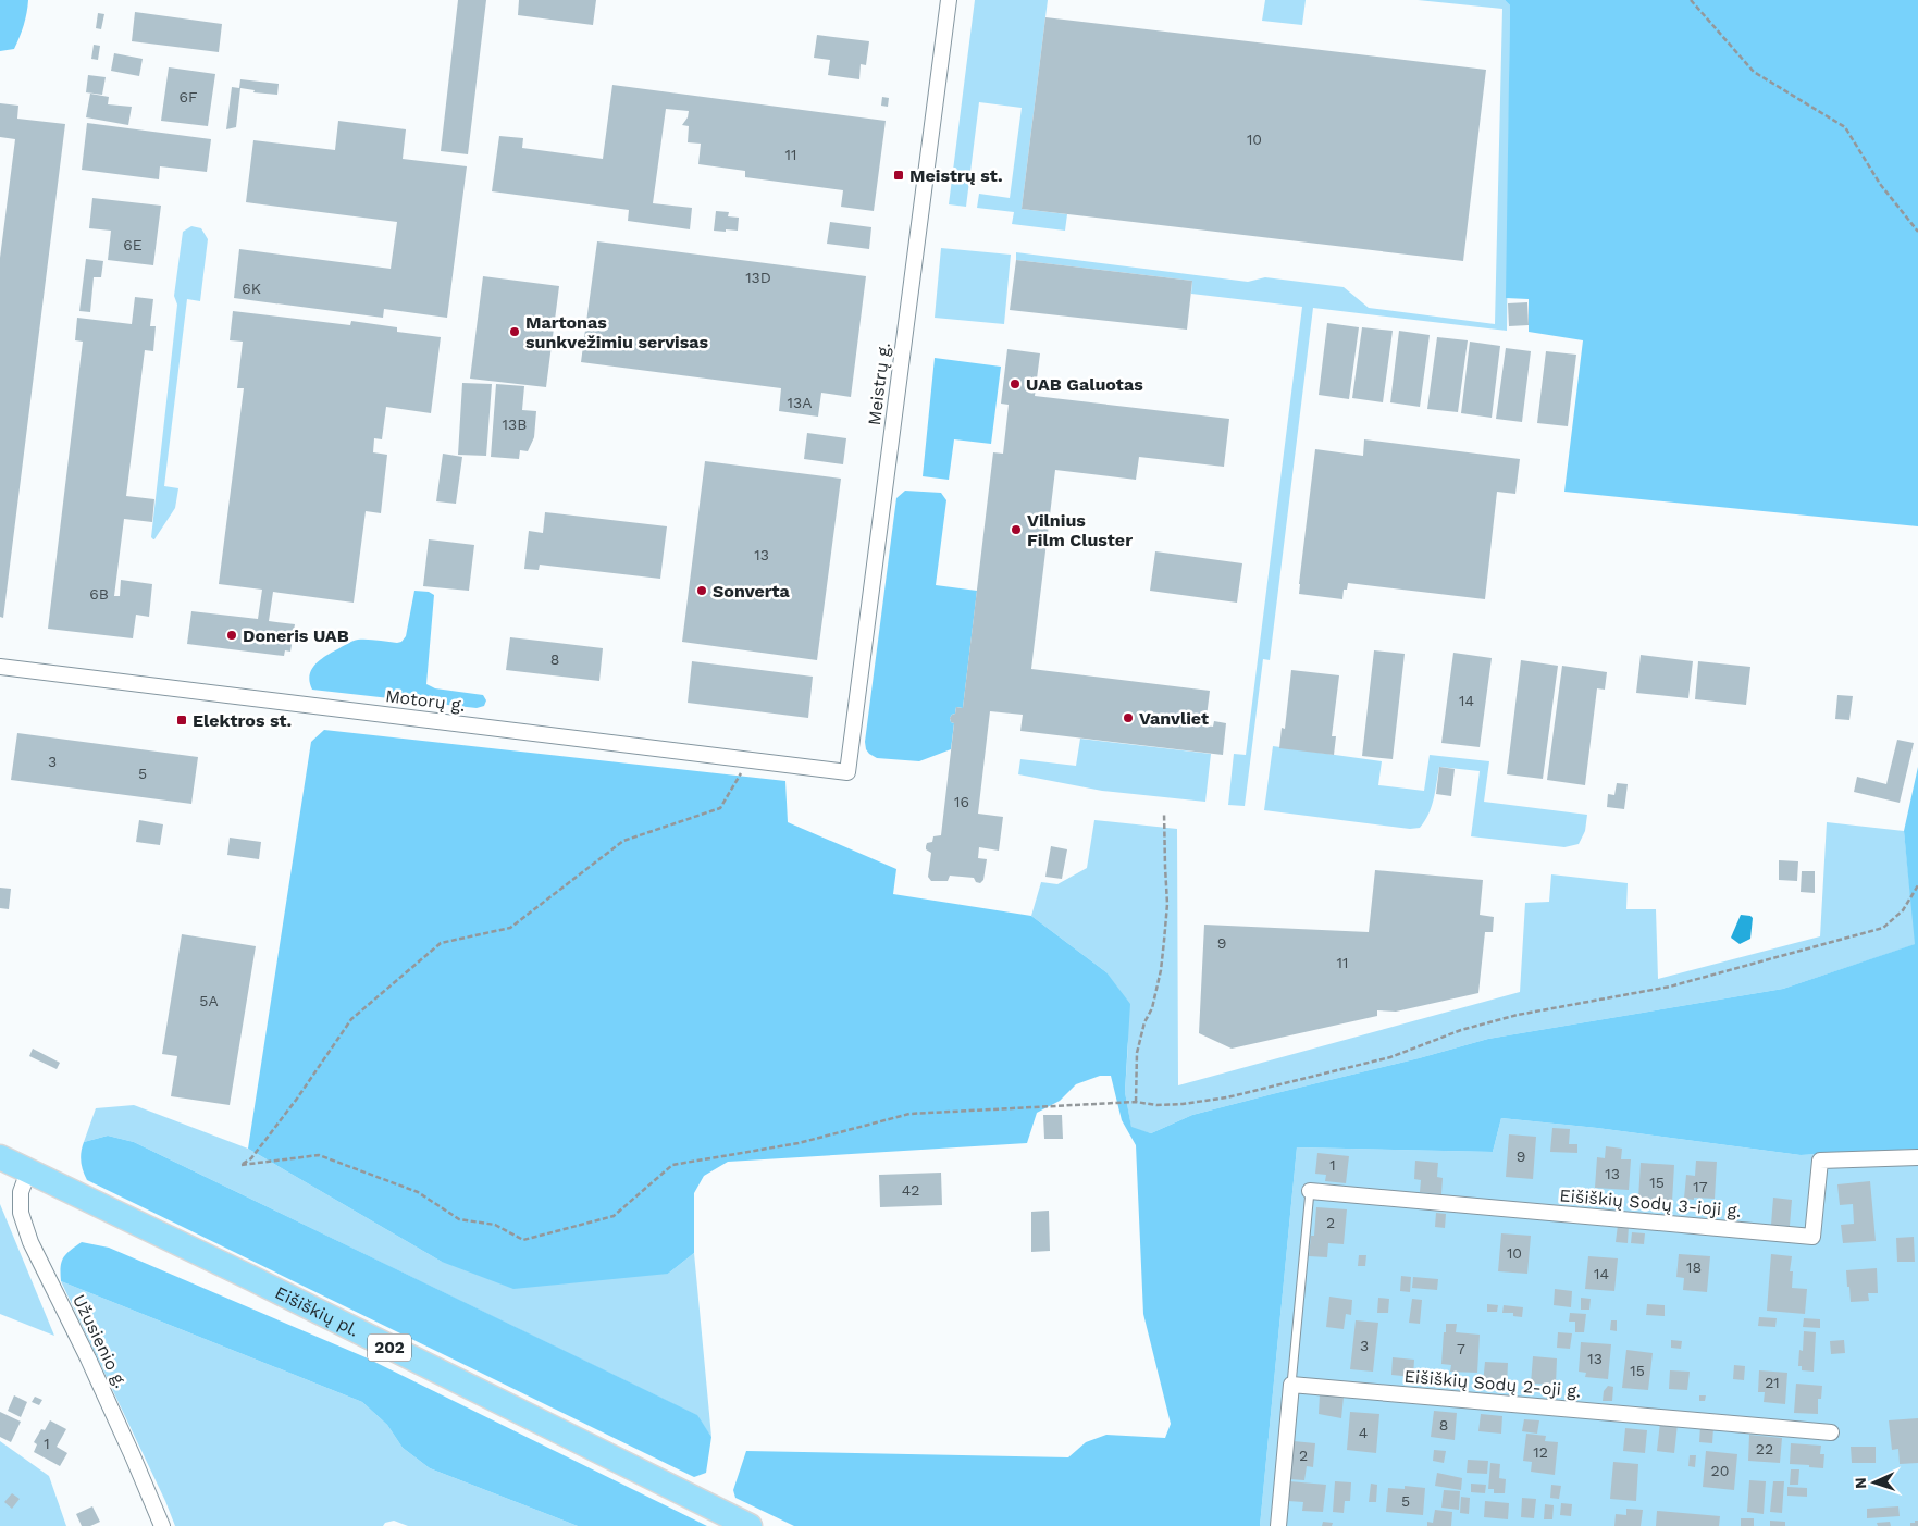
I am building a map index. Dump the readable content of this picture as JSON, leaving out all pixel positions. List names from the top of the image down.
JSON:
{
  "streets": {
    "main road": ["Eišiškių pl.", "202"],
    "street": [
      "Meistrų g.",
      "Motorų g.",
      "Eišiškių Sodų 3-ioji g.",
      "Užusienio g.",
      "Eišiškių Sodų 2-oji g."
    ]
  },
  "crossings": [
    ["Meistrų g.", "Motorų g."],
    ["Eišiškių pl.", "Užusienio g."]
  ],
  "places": {
    "transit": ["Meistrų st.", "Elektros st."],
    "other": [
      "Martonas sunkvežimiu servisas",
      "UAB Galuotas",
      "Vilnius Film Cluster",
      "Sonverta",
      "Doneris UAB",
      "Vanvliet"
    ]
  },
  "house_numbers": [
    "6F",
    "10",
    "11",
    "6E",
    "13D",
    "6K",
    "13A",
    "13B",
    "13",
    "6B",
    "8",
    "14",
    "3",
    "5",
    "16",
    "9",
    "11",
    "5A",
    "9",
    "1",
    "13",
    "15",
    "17",
    "42",
    "2",
    "10",
    "18",
    "14",
    "3",
    "7",
    "13",
    "15",
    "21",
    "8",
    "4",
    "1",
    "22",
    "12",
    "2",
    "20",
    "5"
  ],
  "north": "left"
}
